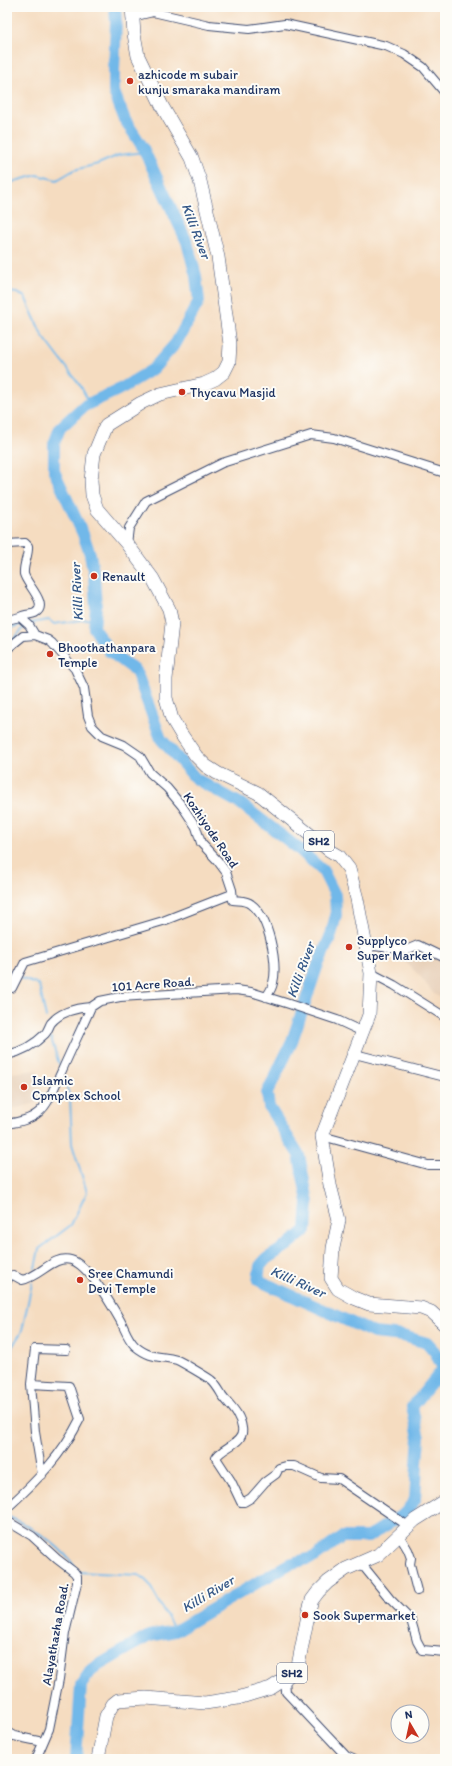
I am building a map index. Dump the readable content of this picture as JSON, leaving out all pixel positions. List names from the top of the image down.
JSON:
{
  "streets": {
    "main road": ["SH2"],
    "street": ["Kozhiyode Road", "101 Acre Road.", "Alayathazha Road."]
  },
  "crossings": [
    ["SH2", "101 Acre Road."]
  ],
  "water": ["Killi River"],
  "places": [
    "azhicode m subair kunju smaraka mandiram",
    "Thycavu Masjid",
    "Renault",
    "Bhoothathanpara Temple",
    "Supplyco Super Market",
    "Islamic Cpmplex School",
    "Sree Chamundi Devi Temple",
    "Sook Supermarket"
  ],
  "north": "top"
}
